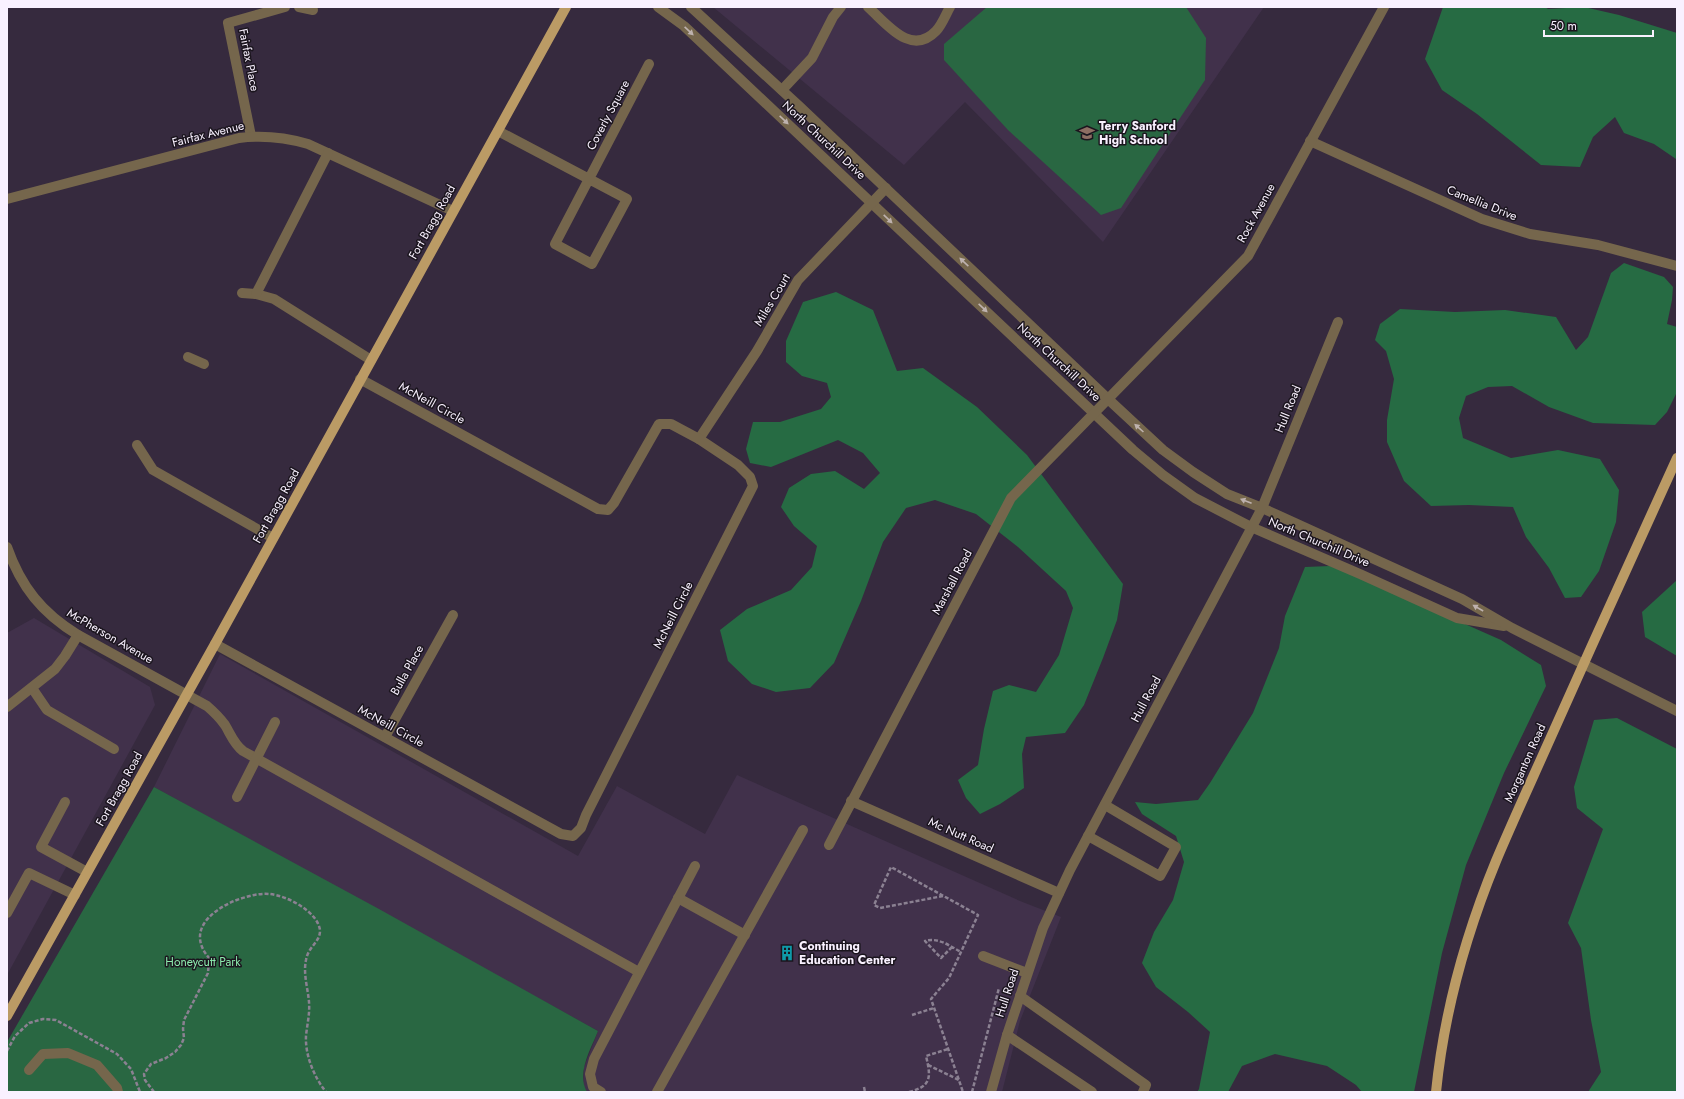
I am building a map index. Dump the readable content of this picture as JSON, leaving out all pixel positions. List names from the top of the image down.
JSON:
{
  "streets": {
    "main road": ["Fort Bragg Road", "Morganton Road"],
    "street": [
      "Fairfax Place",
      "Coverly Square",
      "Fairfax Avenue",
      "North Churchill Drive",
      "Camellia Drive",
      "Rock Avenue",
      "Miles Court",
      "McNeill Circle",
      "Hull Road",
      "Marshall Road",
      "McPherson Avenue",
      "Bulla Place",
      "Mc Nutt Road"
    ]
  },
  "crossings": [
    ["Fairfax Place", "Fairfax Avenue"],
    ["Coverly Square", "Fort Bragg Road"],
    ["Fairfax Avenue", "Fort Bragg Road"],
    ["North Churchill Drive", "Rock Avenue"],
    ["North Churchill Drive", "Miles Court"],
    ["North Churchill Drive", "Hull Road"],
    ["North Churchill Drive", "Marshall Road"],
    ["North Churchill Drive", "Morganton Road"],
    ["Camellia Drive", "Rock Avenue"],
    ["Rock Avenue", "Marshall Road"],
    ["Fort Bragg Road", "McNeill Circle"],
    ["Fort Bragg Road", "McPherson Avenue"],
    ["Miles Court", "McNeill Circle"],
    ["McNeill Circle", "Bulla Place"],
    ["Hull Road", "Mc Nutt Road"],
    ["Marshall Road", "Mc Nutt Road"]
  ],
  "parks": ["Honeycutt Park"],
  "places": {
    "school or university": ["Terry Sanford High School"],
    "building": ["Continuing Education Center"]
  },
  "scale_bar": "50 m"
}
